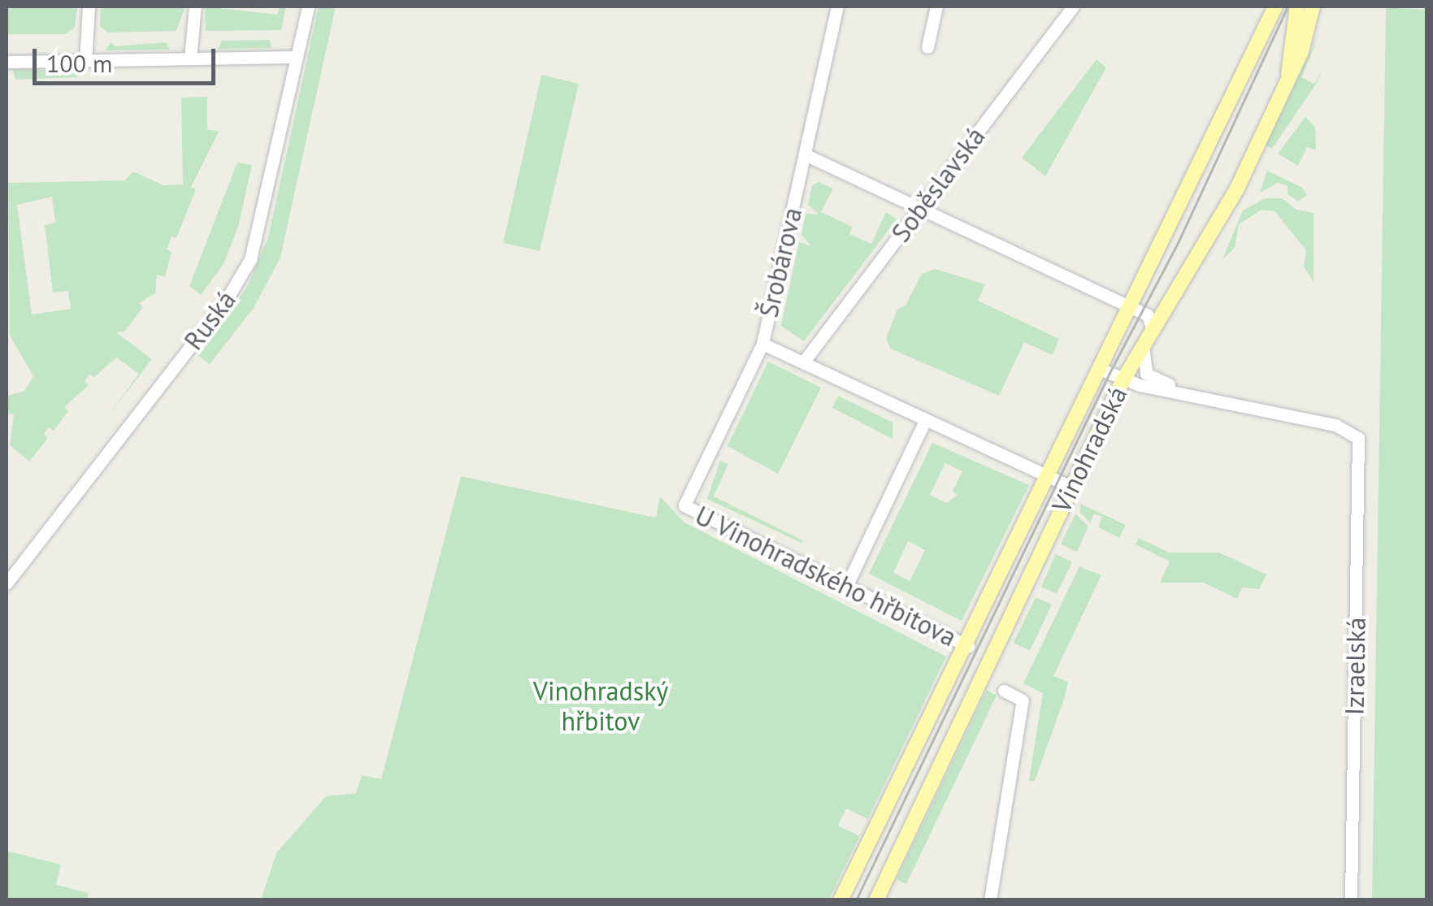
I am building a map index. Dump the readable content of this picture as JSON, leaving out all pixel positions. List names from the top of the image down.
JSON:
{
  "streets": {
    "main road": ["Vinohradská"],
    "street": [
      "Soběslavská",
      "Šrobárova",
      "Ruská",
      "U Vinohradského hřbitova",
      "Izraelská"
    ]
  },
  "crossings": [
    ["Šrobárova", "U Vinohradského hřbitova"],
    ["Vinohradská", "U Vinohradského hřbitova"]
  ],
  "parks": ["Vinohradský hřbitov"],
  "scale_bar": "100 m"
}
